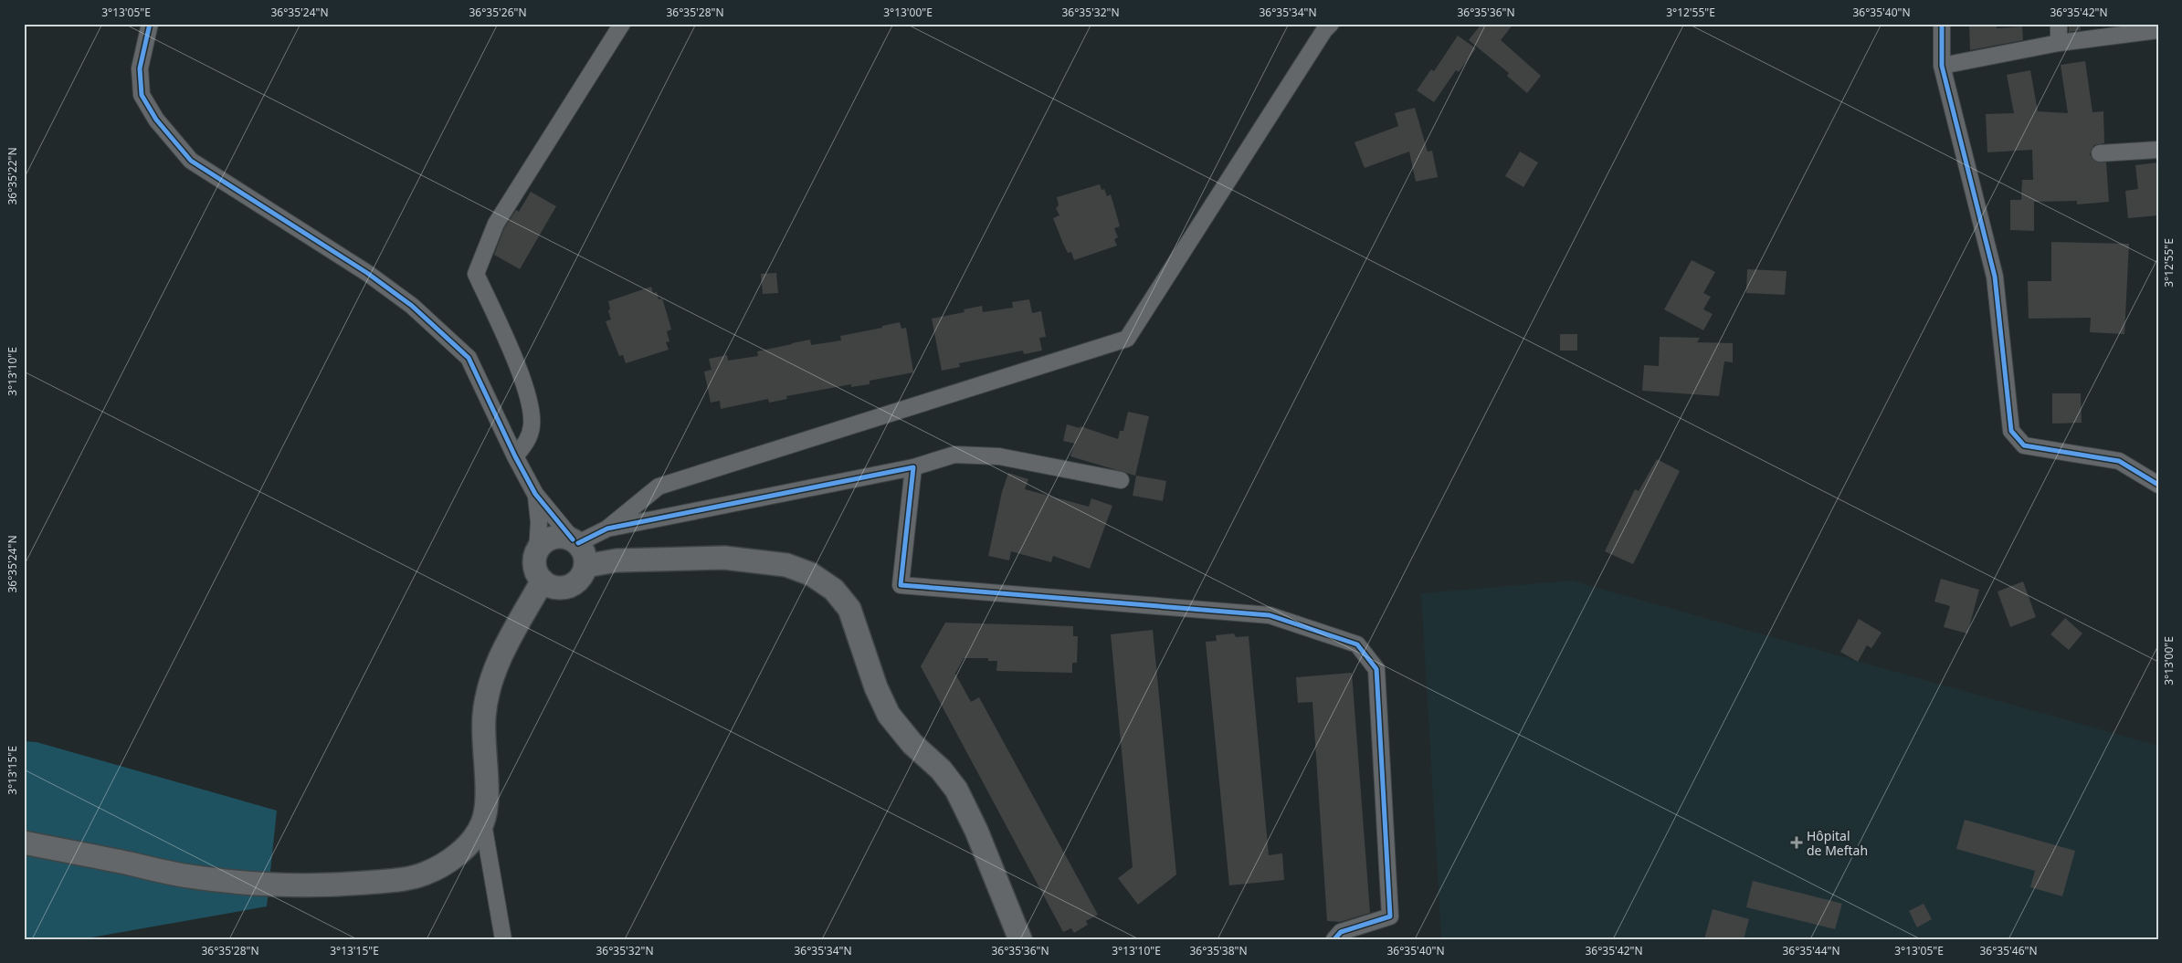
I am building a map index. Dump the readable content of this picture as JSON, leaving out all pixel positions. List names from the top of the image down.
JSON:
{
  "places": {
    "health": ["Hôpital de Meftah"]
  },
  "coordinates": [
    "3°13'05\"E",
    "36°35'24\"N",
    "36°35'26\"N",
    "36°35'28\"N",
    "3°13'00\"E",
    "36°35'32\"N",
    "36°35'34\"N",
    "36°35'36\"N",
    "3°12'55\"E",
    "36°35'40\"N",
    "36°35'42\"N",
    "36°35'22\"N",
    "3°13'10\"E",
    "3°13'15\"E",
    "36°35'38\"N",
    "36°35'44\"N",
    "36°35'46\"N"
  ]
}
